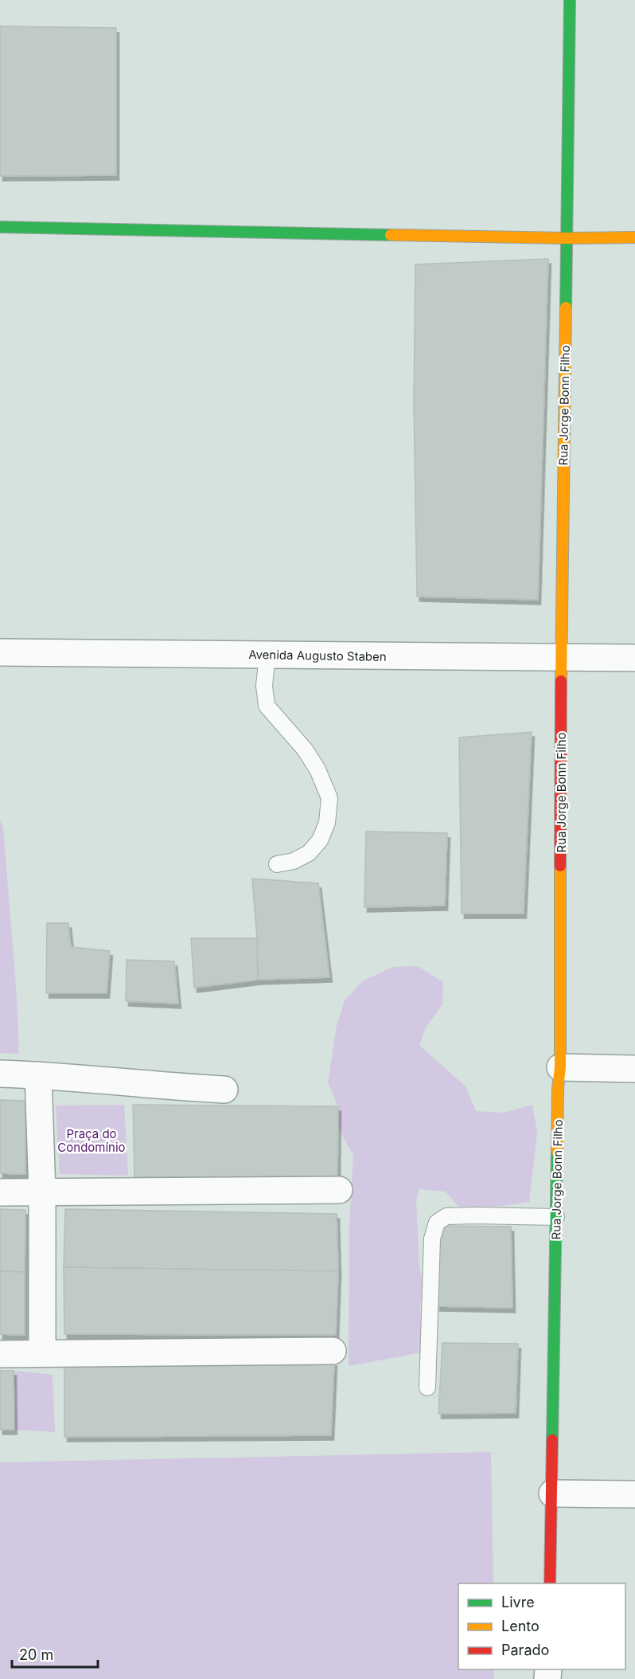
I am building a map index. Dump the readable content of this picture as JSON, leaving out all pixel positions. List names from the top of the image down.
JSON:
{
  "streets": {
    "street": ["Rua Jorge Bonn Filho", "Avenida Augusto Staben"]
  },
  "crossings": [
    ["Rua Jorge Bonn Filho", "Avenida Augusto Staben"]
  ],
  "parks": ["Praça do Condomínio"],
  "legend": ["Livre", "Lento", "Parado"],
  "scale_bar": "20 m"
}
